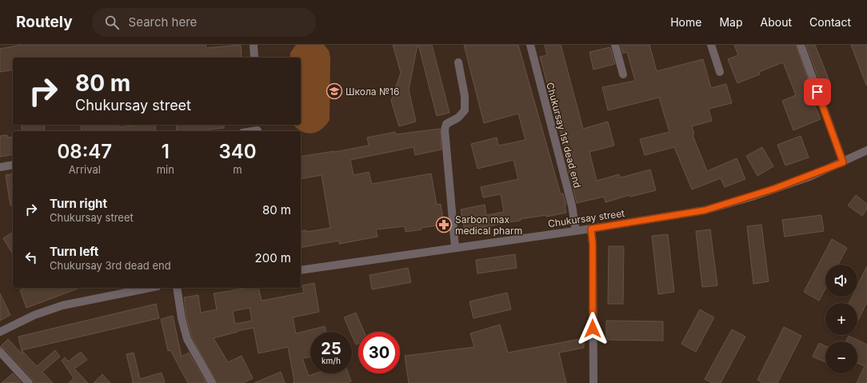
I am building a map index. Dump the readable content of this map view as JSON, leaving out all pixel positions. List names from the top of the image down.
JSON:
{
  "streets": {
    "street": ["Chukursay 1st dead end", "Chukursay street"]
  },
  "crossings": [
    ["Chukursay 1st dead end", "Chukursay street"]
  ],
  "places": {
    "school or university": ["Школа №16"],
    "pharmacy": ["Sarbon max medical pharm"]
  },
  "page": {
    "header": "Routely",
    "search": "Search here",
    "nav": [
      "Home",
      "Map",
      "About",
      "Contact"
    ],
    "turn": ["80 m", "Chukursay street"],
    "eta": [
      "08:47",
      "Arrival",
      "1",
      "min",
      "340",
      "m"
    ],
    "list": [
      {
        "name": "Turn right",
        "note": "Chukursay street",
        "value": "80 m"
      },
      {
        "name": "Turn left",
        "note": "Chukursay 3rd dead end",
        "value": "200 m"
      }
    ],
    "map_buttons": ["+", "−"],
    "speed": "25 km/h",
    "limit": "30"
  }
}
